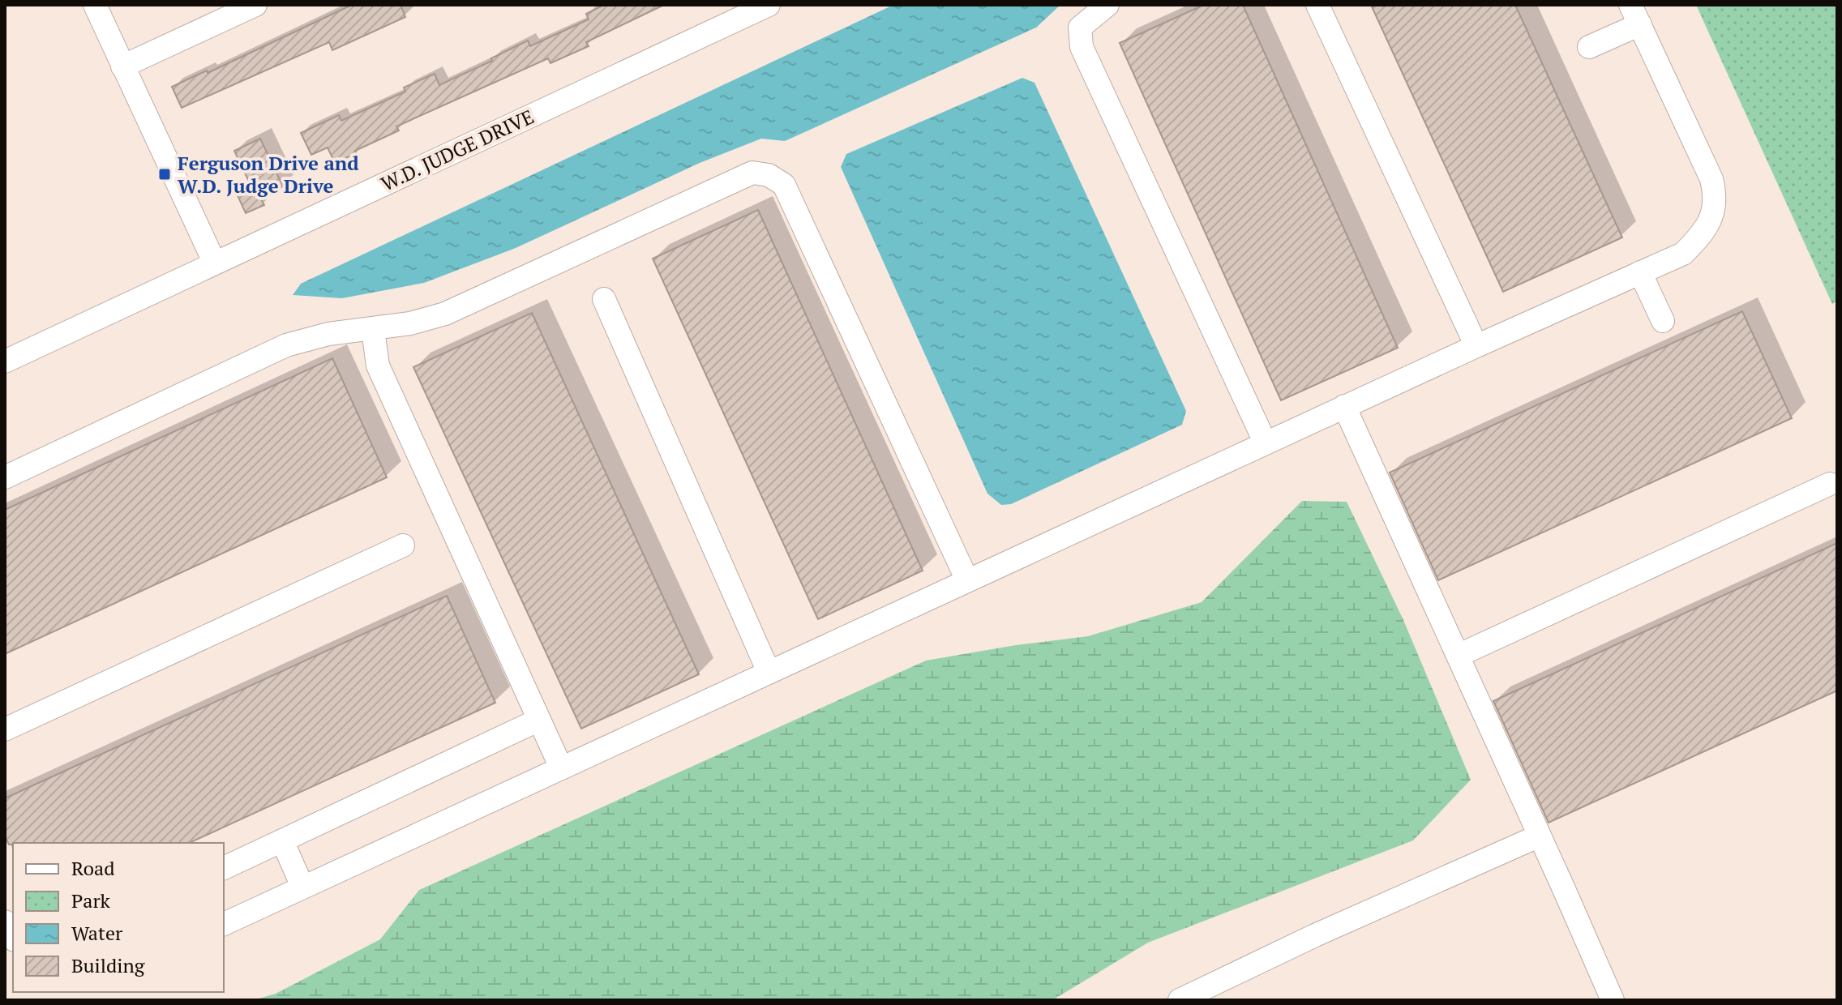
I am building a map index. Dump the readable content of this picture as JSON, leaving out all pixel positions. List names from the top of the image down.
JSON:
{
  "streets": {
    "street": ["W.D. JUDGE DRIVE"]
  },
  "places": {
    "transit": ["Ferguson Drive and W.D. Judge Drive"]
  },
  "legend": [
    "Road",
    "Park",
    "Water",
    "Building"
  ]
}
